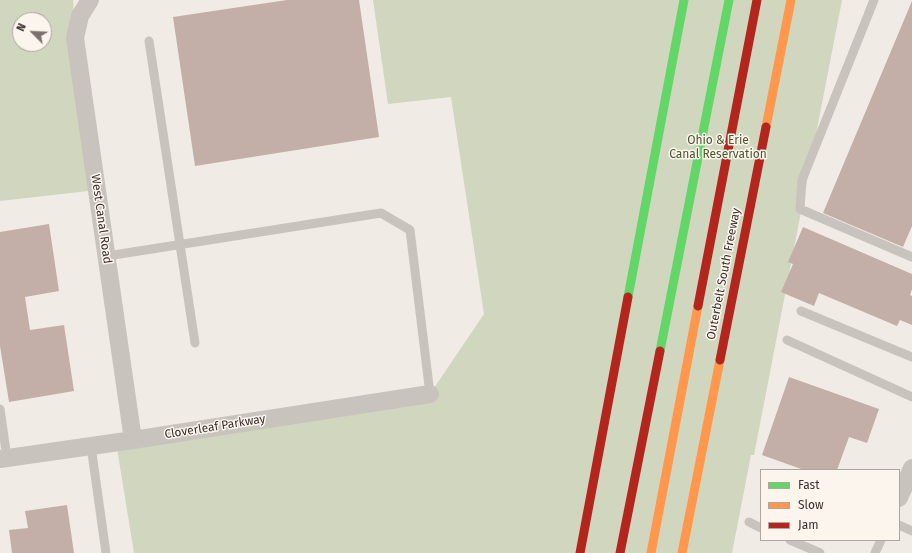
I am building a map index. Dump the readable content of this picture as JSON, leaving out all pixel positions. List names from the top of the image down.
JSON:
{
  "streets": {
    "highway": ["Outerbelt South Freeway"],
    "street": ["West Canal Road", "Cloverleaf Parkway"]
  },
  "crossings": [
    ["West Canal Road", "Cloverleaf Parkway"]
  ],
  "parks": ["Ohio & Erie Canal Reservation"],
  "legend": ["Fast", "Slow", "Jam"],
  "north": "top left"
}
